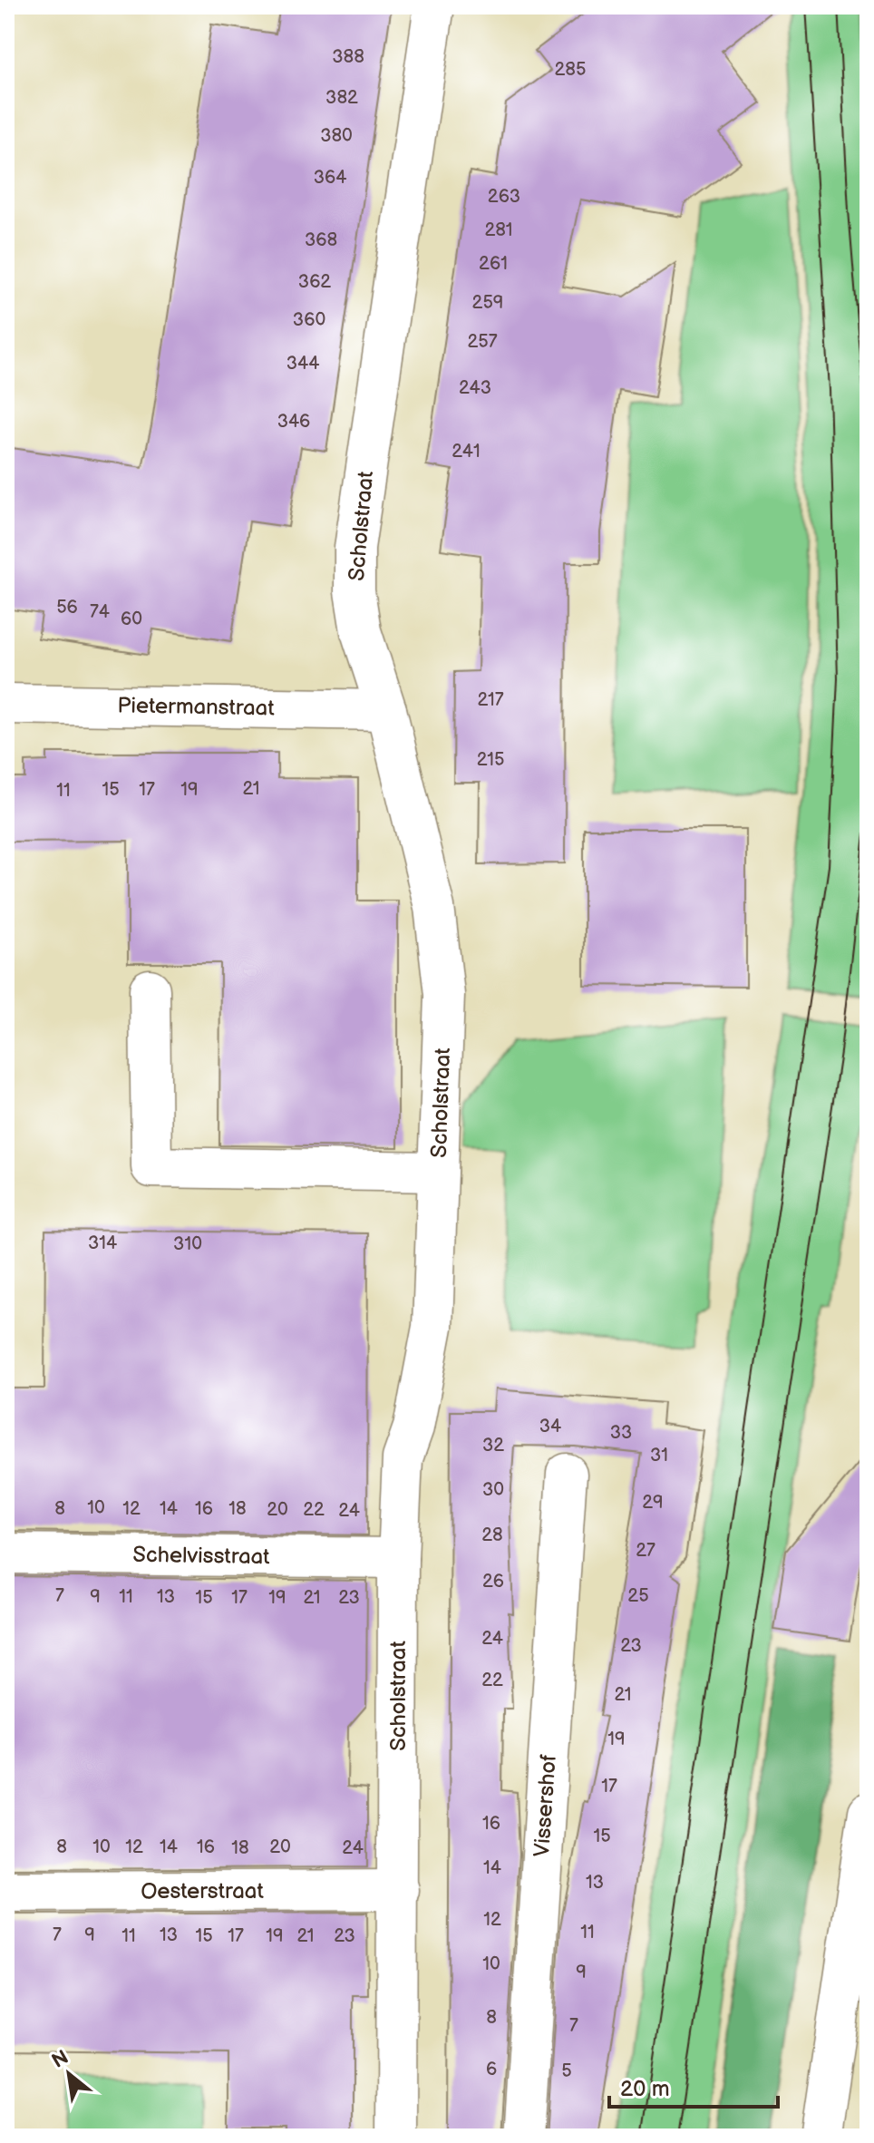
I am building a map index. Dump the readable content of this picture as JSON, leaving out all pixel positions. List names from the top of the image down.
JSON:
{
  "streets": {
    "street": [
      "Scholstraat",
      "Pietermanstraat",
      "Schelvisstraat",
      "Vissershof",
      "Oesterstraat"
    ]
  },
  "crossings": [
    ["Scholstraat", "Pietermanstraat"],
    ["Scholstraat", "Schelvisstraat"],
    ["Scholstraat", "Oesterstraat"]
  ],
  "house_numbers": [
    "388",
    "285",
    "382",
    "380",
    "364",
    "263",
    "281",
    "368",
    "261",
    "362",
    "259",
    "360",
    "257",
    "344",
    "243",
    "346",
    "241",
    "56",
    "74",
    "60",
    "217",
    "215",
    "21",
    "15",
    "17",
    "19",
    "11",
    "314",
    "310",
    "34",
    "33",
    "32",
    "31",
    "30",
    "29",
    "10",
    "8",
    "12",
    "14",
    "16",
    "18",
    "20",
    "22",
    "24",
    "28",
    "27",
    "26",
    "7",
    "25",
    "9",
    "11",
    "13",
    "15",
    "17",
    "19",
    "21",
    "23",
    "24",
    "23",
    "22",
    "21",
    "19",
    "17",
    "16",
    "15",
    "8",
    "10",
    "12",
    "14",
    "16",
    "20",
    "18",
    "24",
    "14",
    "13",
    "12",
    "11",
    "7",
    "9",
    "13",
    "11",
    "15",
    "17",
    "19",
    "21",
    "23",
    "10",
    "9",
    "8",
    "7",
    "6",
    "5"
  ],
  "scale_bar": "20 m",
  "north": "top left"
}
